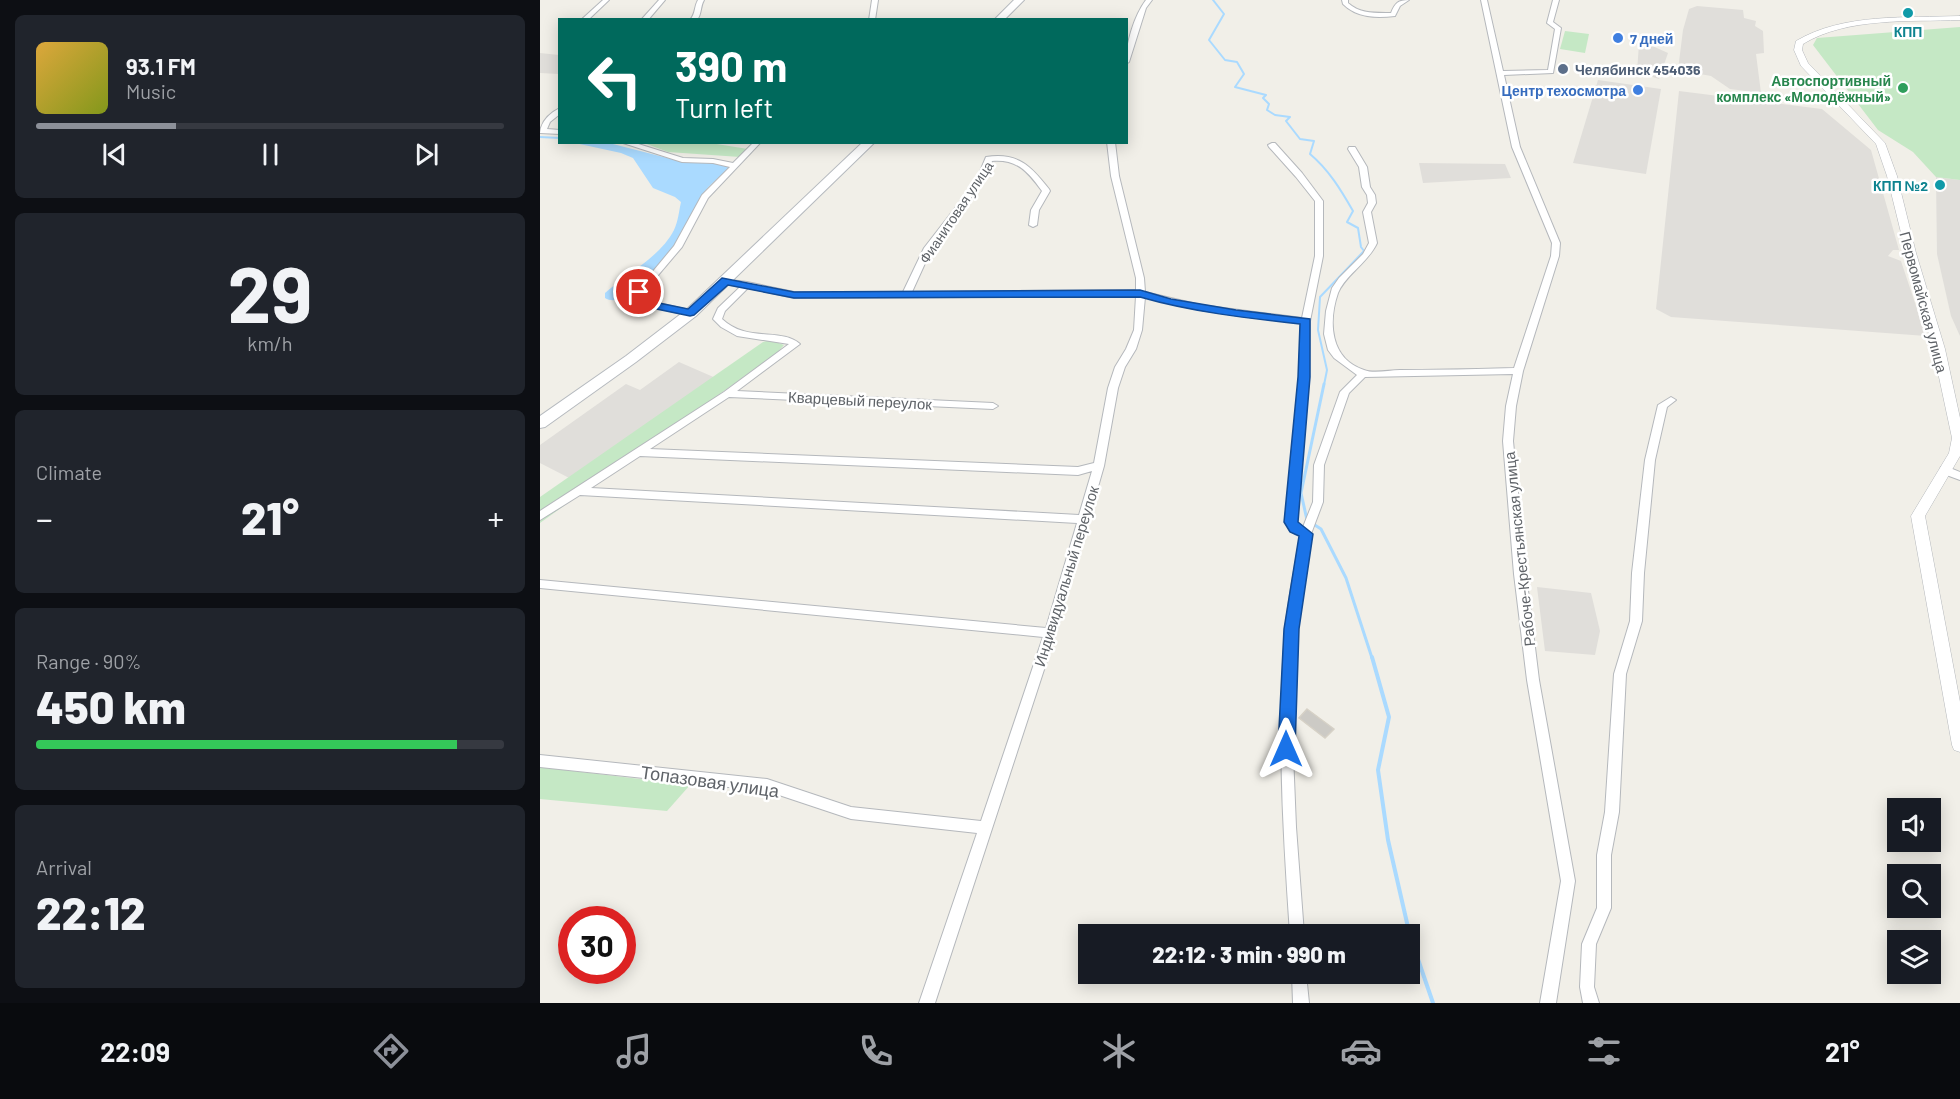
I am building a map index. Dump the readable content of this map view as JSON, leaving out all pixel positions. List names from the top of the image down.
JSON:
{
  "streets": {
    "street": [
      "Фианитовая улица",
      "Первомайская улица",
      "Кварцевый переулок",
      "Рабоче-Крестьянская улица",
      "Индивидуальный переулок",
      "Топазовая улица"
    ]
  },
  "crossings": [
    ["Индивидуальный переулок", "Топазовая улица"]
  ],
  "places": [
    "КПП",
    "7 дней",
    "Челябинск 454036",
    "Автоспортивный комплекс «Молодёжный»",
    "Центр техосмотра",
    "КПП №2"
  ],
  "page": {
    "turn": ["390 m", "Turn left"],
    "song": ["93.1 FM", "Music"],
    "tile": [
      ["29", "km/h"],
      "Climate",
      ["Range · 90%", "450 km"],
      ["Arrival", "22:12"]
    ],
    "heat": ["−", "21°", "+"],
    "limit": "30",
    "trip": "22:12 · 3 min · 990 m",
    "tabs": ["22:09", "21°"]
  }
}
